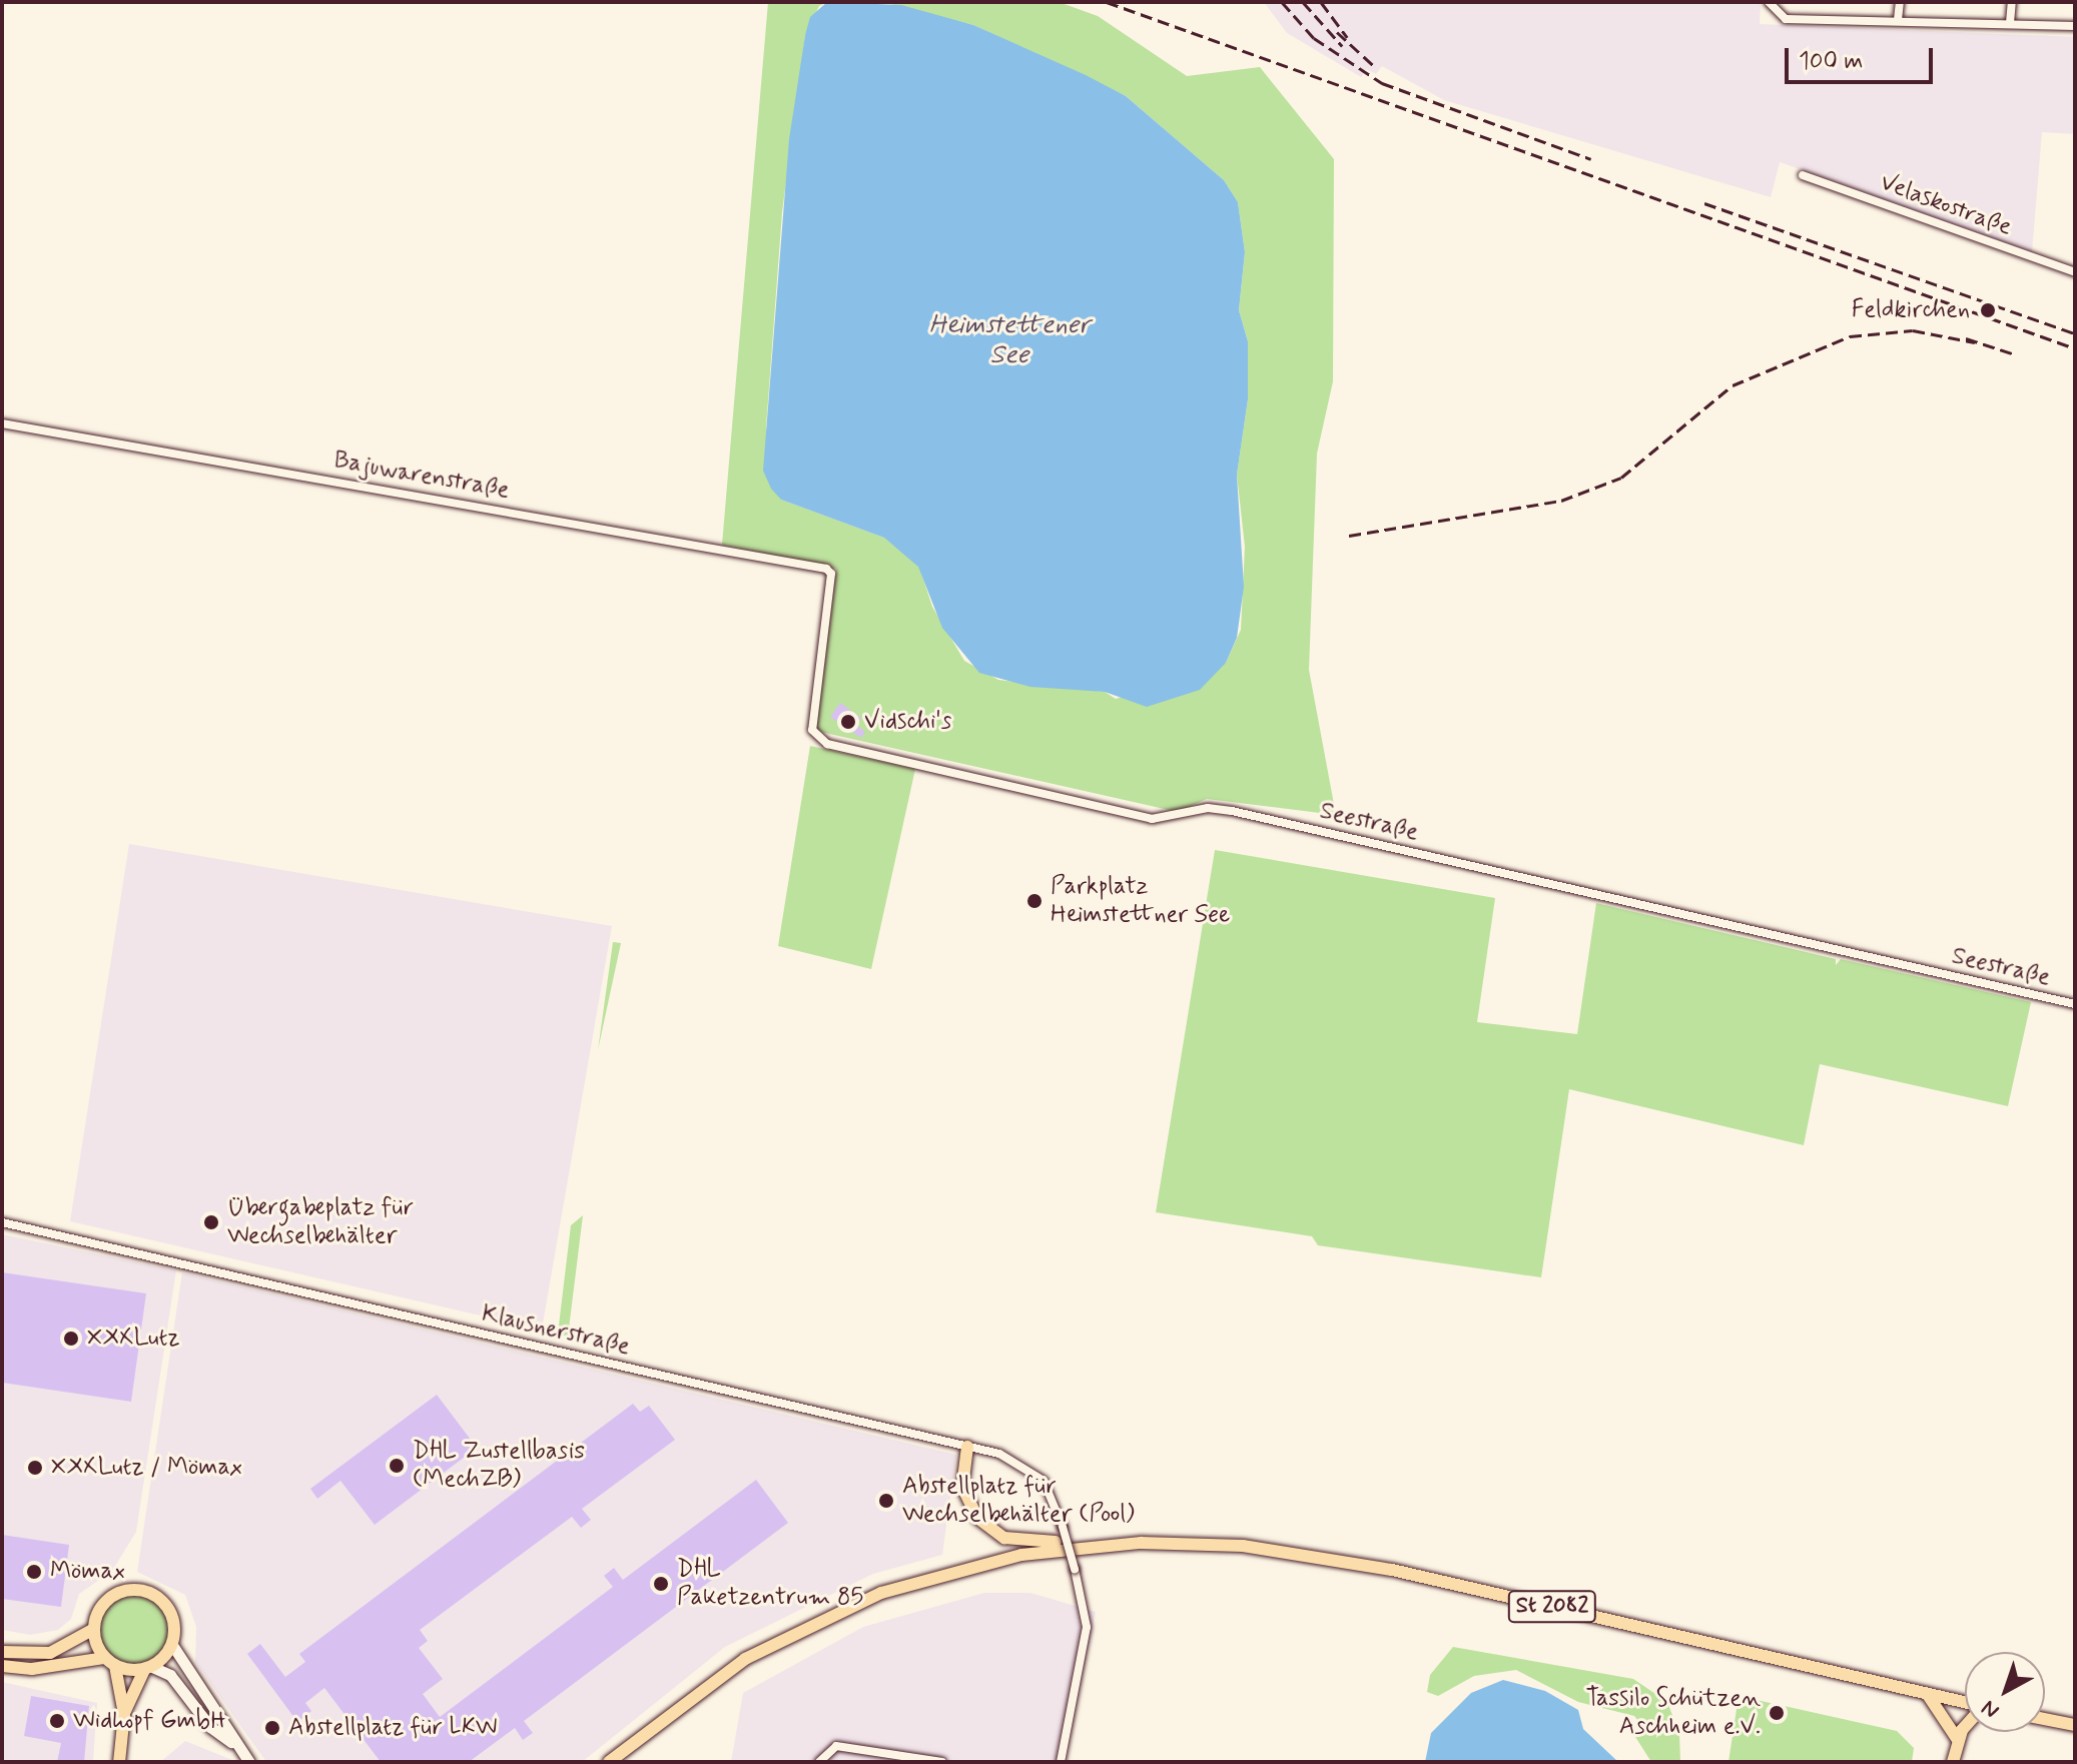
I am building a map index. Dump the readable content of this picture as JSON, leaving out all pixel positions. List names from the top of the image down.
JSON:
{
  "streets": {
    "main road": ["St 2082"],
    "street": [
      "Velaskostraße",
      "Bajuwarenstraße",
      "Seestraße",
      "Klausnerstraße"
    ]
  },
  "crossings": [
    ["Bajuwarenstraße", "Seestraße"]
  ],
  "water": ["Heimstettener See"],
  "places": [
    "Feldkirchen",
    "Vidschi's",
    "Parkplatz Heimstettner See",
    "Übergabeplatz für Wechselbehälter",
    "XXXLutz",
    "DHL Zustellbasis (MechZB)",
    "XXXLutz / Mömax",
    "Abstellplatz für Wechselbehälter (Pool)",
    "Mömax",
    "DHL Paketzentrum 85",
    "Tassilo Schützen Aschheim e.V.",
    "Widhopf GmbH",
    "Abstellplatz für LKW"
  ],
  "scale_bar": "100 m",
  "north": "bottom left"
}
